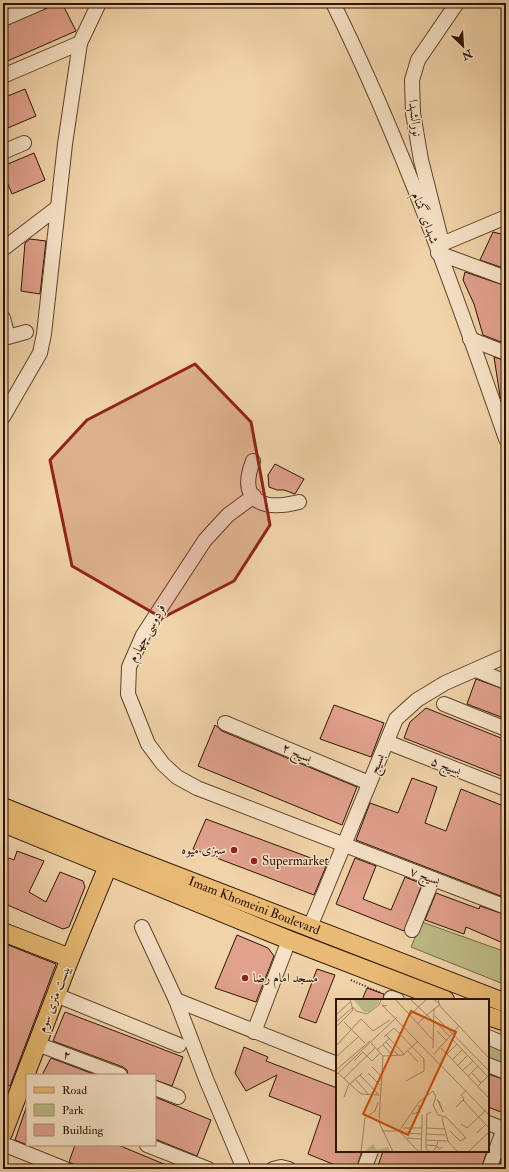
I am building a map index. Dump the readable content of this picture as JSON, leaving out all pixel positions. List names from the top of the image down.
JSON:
{
  "streets": {
    "main road": ["Imam Khomeini Boulevard", "بیست متری سوم"],
    "street": [
      "نورالشهدا",
      "شهدای گمنام",
      "فردوسی چهارم",
      "بسیج ۲",
      "بسیج",
      "بسیج ۵",
      "بسیج ۷",
      "۲"
    ]
  },
  "crossings": [
    ["نورالشهدا", "شهدای گمنام"],
    ["فردوسی چهارم", "بسیج"],
    ["فردوسی چهارم", "بسیج ۷"],
    ["بسیج ۲", "بسیج"],
    ["بسیج", "بسیج ۵"],
    ["بسیج", "بسیج ۷"],
    ["بسیج", "Imam Khomeini Boulevard"],
    ["Imam Khomeini Boulevard", "بیست متری سوم"],
    ["بیست متری سوم", "۲"]
  ],
  "places": ["سبزی میوه", "Supermarket", "مسجد امام رضا"],
  "legend": ["Road", "Park", "Building"],
  "north": "bottom right"
}
